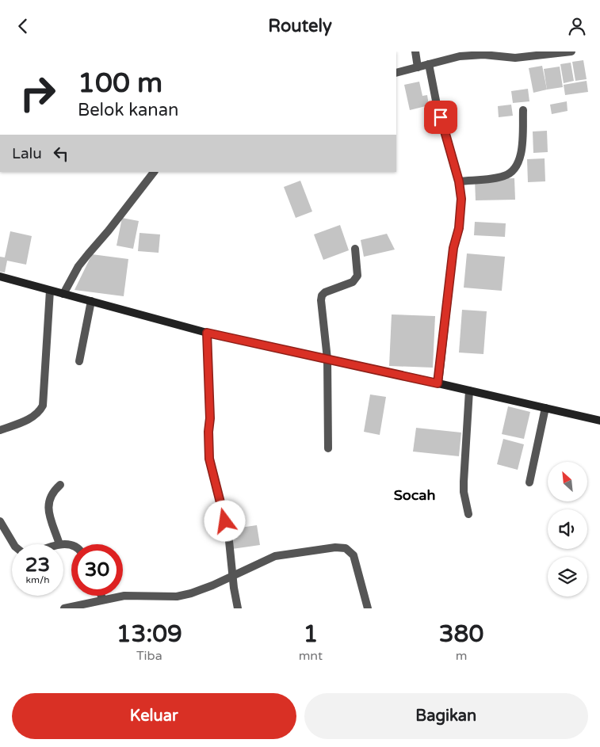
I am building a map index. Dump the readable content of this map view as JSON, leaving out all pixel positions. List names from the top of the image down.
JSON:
{
  "districts": ["Socah"],
  "north": "top left",
  "page": {
    "header": "Routely",
    "turn": ["100 m", "Belok kanan"],
    "then": "Lalu",
    "speed": "23 km/h",
    "limit": "30",
    "eta": [
      "13:09",
      "Tiba",
      "1",
      "mnt",
      "380",
      "m"
    ],
    "buttons": ["Keluar", "Bagikan"]
  }
}
